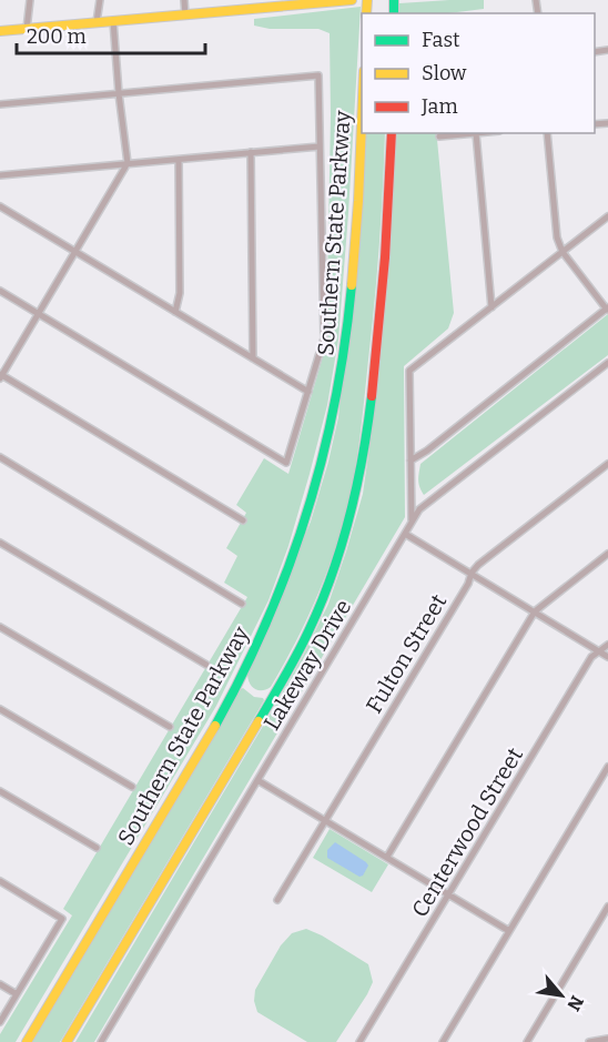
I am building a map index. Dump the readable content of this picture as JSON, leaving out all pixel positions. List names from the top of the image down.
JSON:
{
  "streets": {
    "main road": ["Southern State Parkway"],
    "street": ["Fulton Street", "Lakeway Drive", "Centerwood Street"]
  },
  "legend": ["Fast", "Slow", "Jam"],
  "scale_bar": "200 m",
  "north": "bottom right"
}
